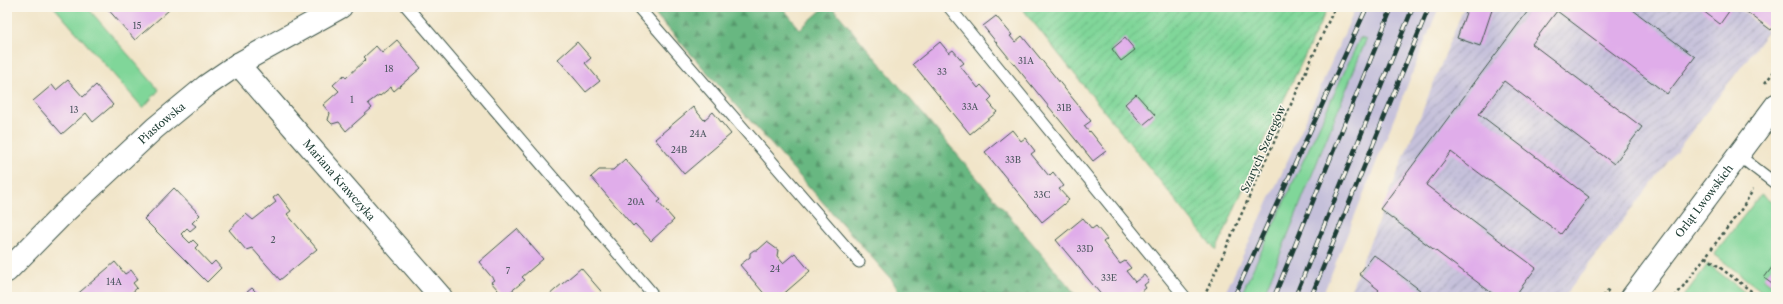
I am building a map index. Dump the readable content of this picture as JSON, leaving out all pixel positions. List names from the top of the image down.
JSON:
{
  "streets": {
    "street": ["Piastowska", "Mariana Krawczyka", "Orląt Lwowskich"],
    "path": ["Szarych Szeregów"]
  },
  "crossings": [
    ["Piastowska", "Mariana Krawczyka"]
  ],
  "house_numbers": [
    "15",
    "31A",
    "18",
    "33",
    "1",
    "33A",
    "31B",
    "13",
    "24A",
    "24B",
    "33B",
    "33C",
    "20A",
    "2",
    "33D",
    "24",
    "7",
    "33E",
    "14A"
  ]
}
